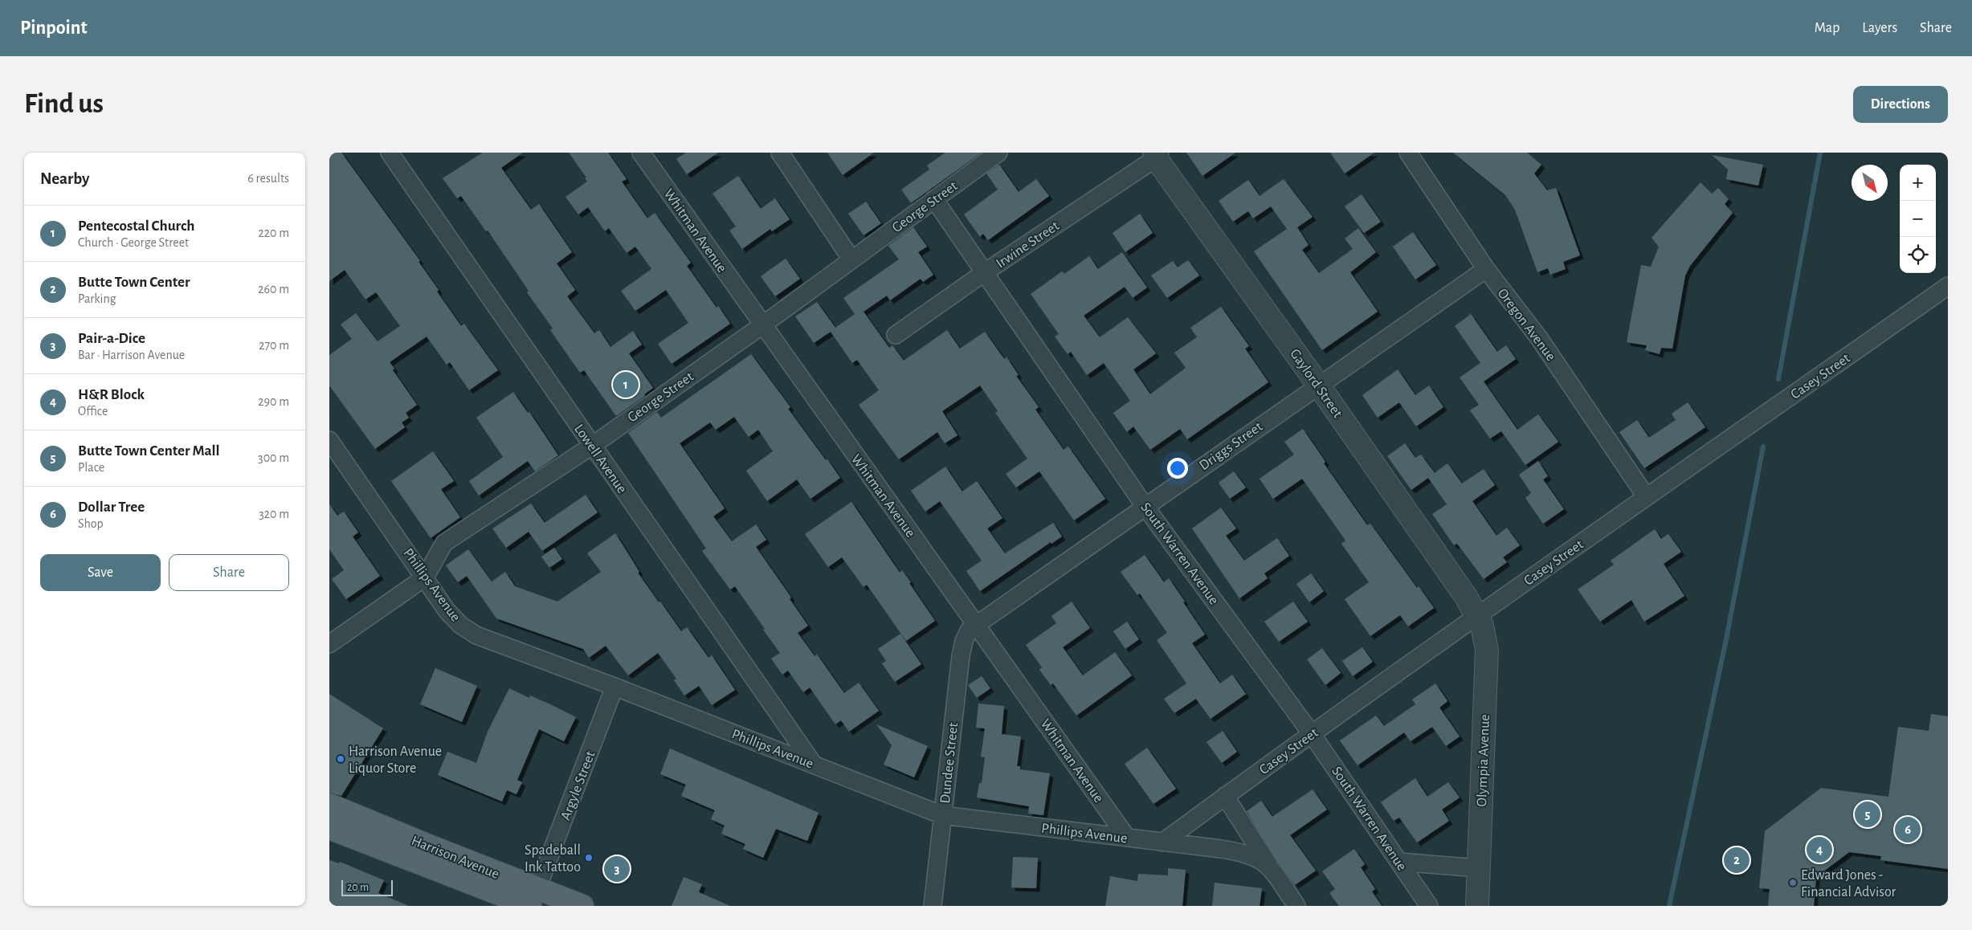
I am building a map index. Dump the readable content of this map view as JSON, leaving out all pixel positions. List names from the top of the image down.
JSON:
{
  "streets": {
    "main road": ["Harrison Avenue"],
    "street": [
      "George Street",
      "Whitman Avenue",
      "Irwine Street",
      "Oregon Avenue",
      "Casey Street",
      "Gaylord Street",
      "Driggs Street",
      "Lowell Avenue",
      "South Warren Avenue",
      "Phillips Avenue",
      "Olympia Avenue",
      "Dundee Street",
      "Argyle Street"
    ]
  },
  "crossings": [
    ["George Street", "Whitman Avenue"],
    ["George Street", "Lowell Avenue"],
    ["George Street", "South Warren Avenue"],
    ["George Street", "Phillips Avenue"],
    ["Whitman Avenue", "Driggs Street"],
    ["Whitman Avenue", "Phillips Avenue"],
    ["Whitman Avenue", "Dundee Street"],
    ["Irwine Street", "Gaylord Street"],
    ["Irwine Street", "South Warren Avenue"],
    ["Oregon Avenue", "Casey Street"],
    ["Oregon Avenue", "Driggs Street"],
    ["Casey Street", "Gaylord Street"],
    ["Casey Street", "South Warren Avenue"],
    ["Casey Street", "Phillips Avenue"],
    ["Casey Street", "Olympia Avenue"],
    ["Gaylord Street", "Driggs Street"],
    ["Gaylord Street", "Olympia Avenue"],
    ["Driggs Street", "South Warren Avenue"],
    ["Driggs Street", "Dundee Street"],
    ["Lowell Avenue", "Phillips Avenue"],
    ["Phillips Avenue", "Dundee Street"],
    ["Phillips Avenue", "Argyle Street"],
    ["Argyle Street", "Harrison Avenue"]
  ],
  "places": ["Harrison Avenue Liquor Store", "Spadeball Ink Tattoo", "Edward Jones - Financial Advisor"],
  "scale_bar": "20 m",
  "north": "bottom right",
  "page": {
    "header": "Pinpoint",
    "nav": ["Map", "Layers", "Share"],
    "buttons": [
      "Directions",
      ["Save", "Share"]
    ],
    "title": "Find us",
    "heading": ["Nearby", "6 results"],
    "map_buttons": ["+", "−"],
    "list": [
      {
        "mark": "1",
        "name": "Pentecostal Church",
        "note": "Church · George Street",
        "value": "220 m"
      },
      {
        "mark": "2",
        "name": "Butte Town Center",
        "note": "Parking",
        "value": "260 m"
      },
      {
        "mark": "3",
        "name": "Pair-a-Dice",
        "note": "Bar · Harrison Avenue",
        "value": "270 m"
      },
      {
        "mark": "4",
        "name": "H&R Block",
        "note": "Office",
        "value": "290 m"
      },
      {
        "mark": "5",
        "name": "Butte Town Center Mall",
        "note": "Place",
        "value": "300 m"
      },
      {
        "mark": "6",
        "name": "Dollar Tree",
        "note": "Shop",
        "value": "320 m"
      }
    ],
    "pins": [
      "1",
      "5",
      "6",
      "4",
      "2",
      "3"
    ],
    "scale": "20 m"
  }
}
